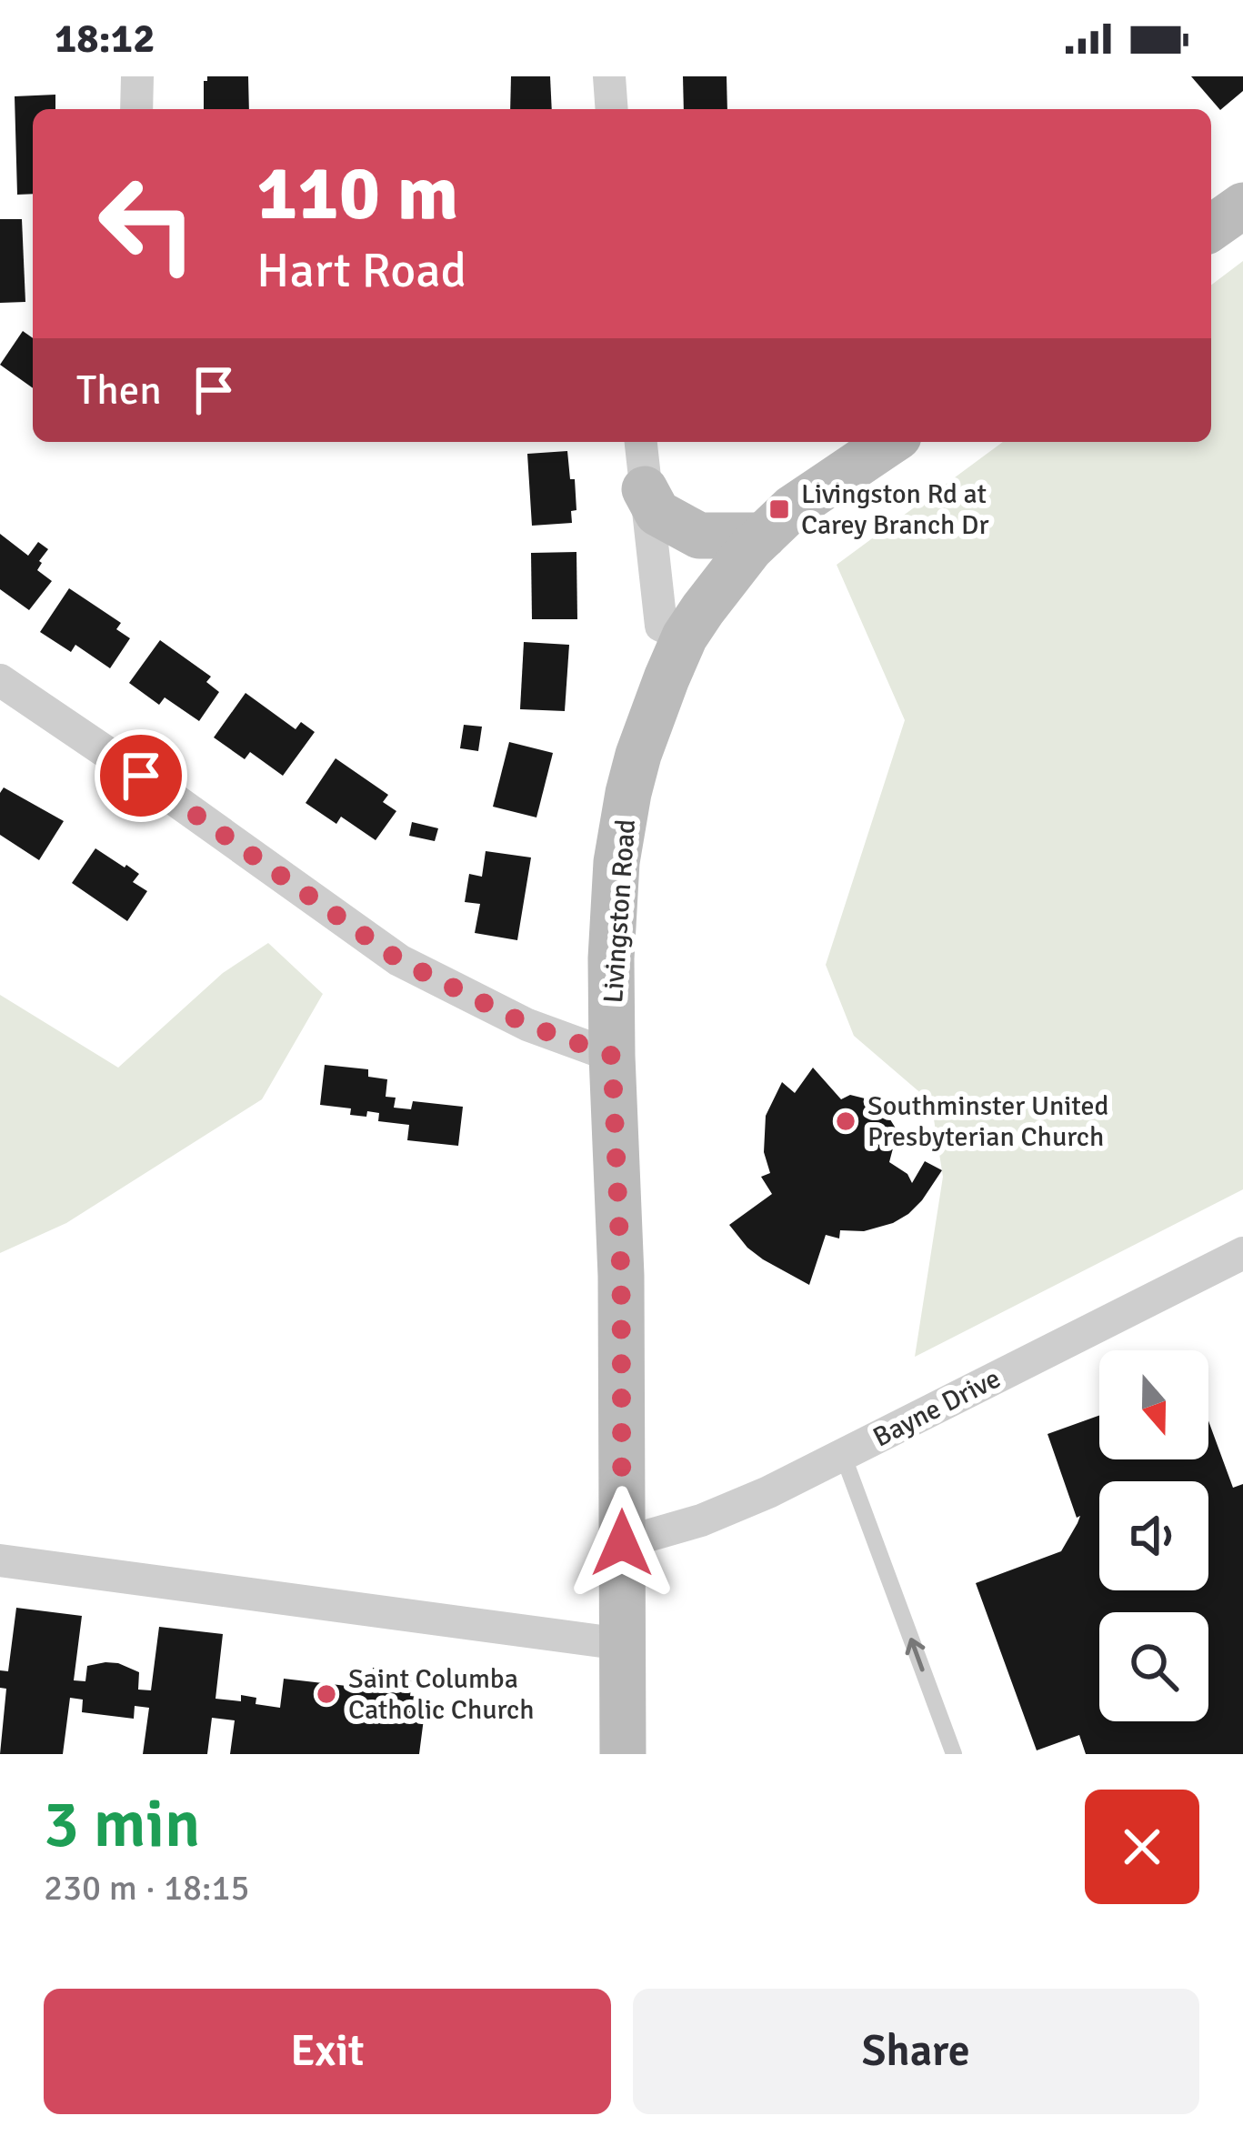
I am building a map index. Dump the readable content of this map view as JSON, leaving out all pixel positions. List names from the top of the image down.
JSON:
{
  "streets": {
    "main road": ["Livingston Road"],
    "street": ["Bayne Drive"]
  },
  "crossings": [
    ["Livingston Road", "Bayne Drive"]
  ],
  "places": {
    "transit": ["Livingston Rd at Carey Branch Dr"],
    "other": ["Southminster United Presbyterian Church", "Saint Columba Catholic Church"]
  },
  "north": "bottom",
  "page": {
    "status": "18:12",
    "turn": ["110 m", "Hart Road"],
    "then": "Then",
    "heading": ["3 min", "230 m · 18:15"],
    "buttons": ["Exit", "Share"]
  }
}
